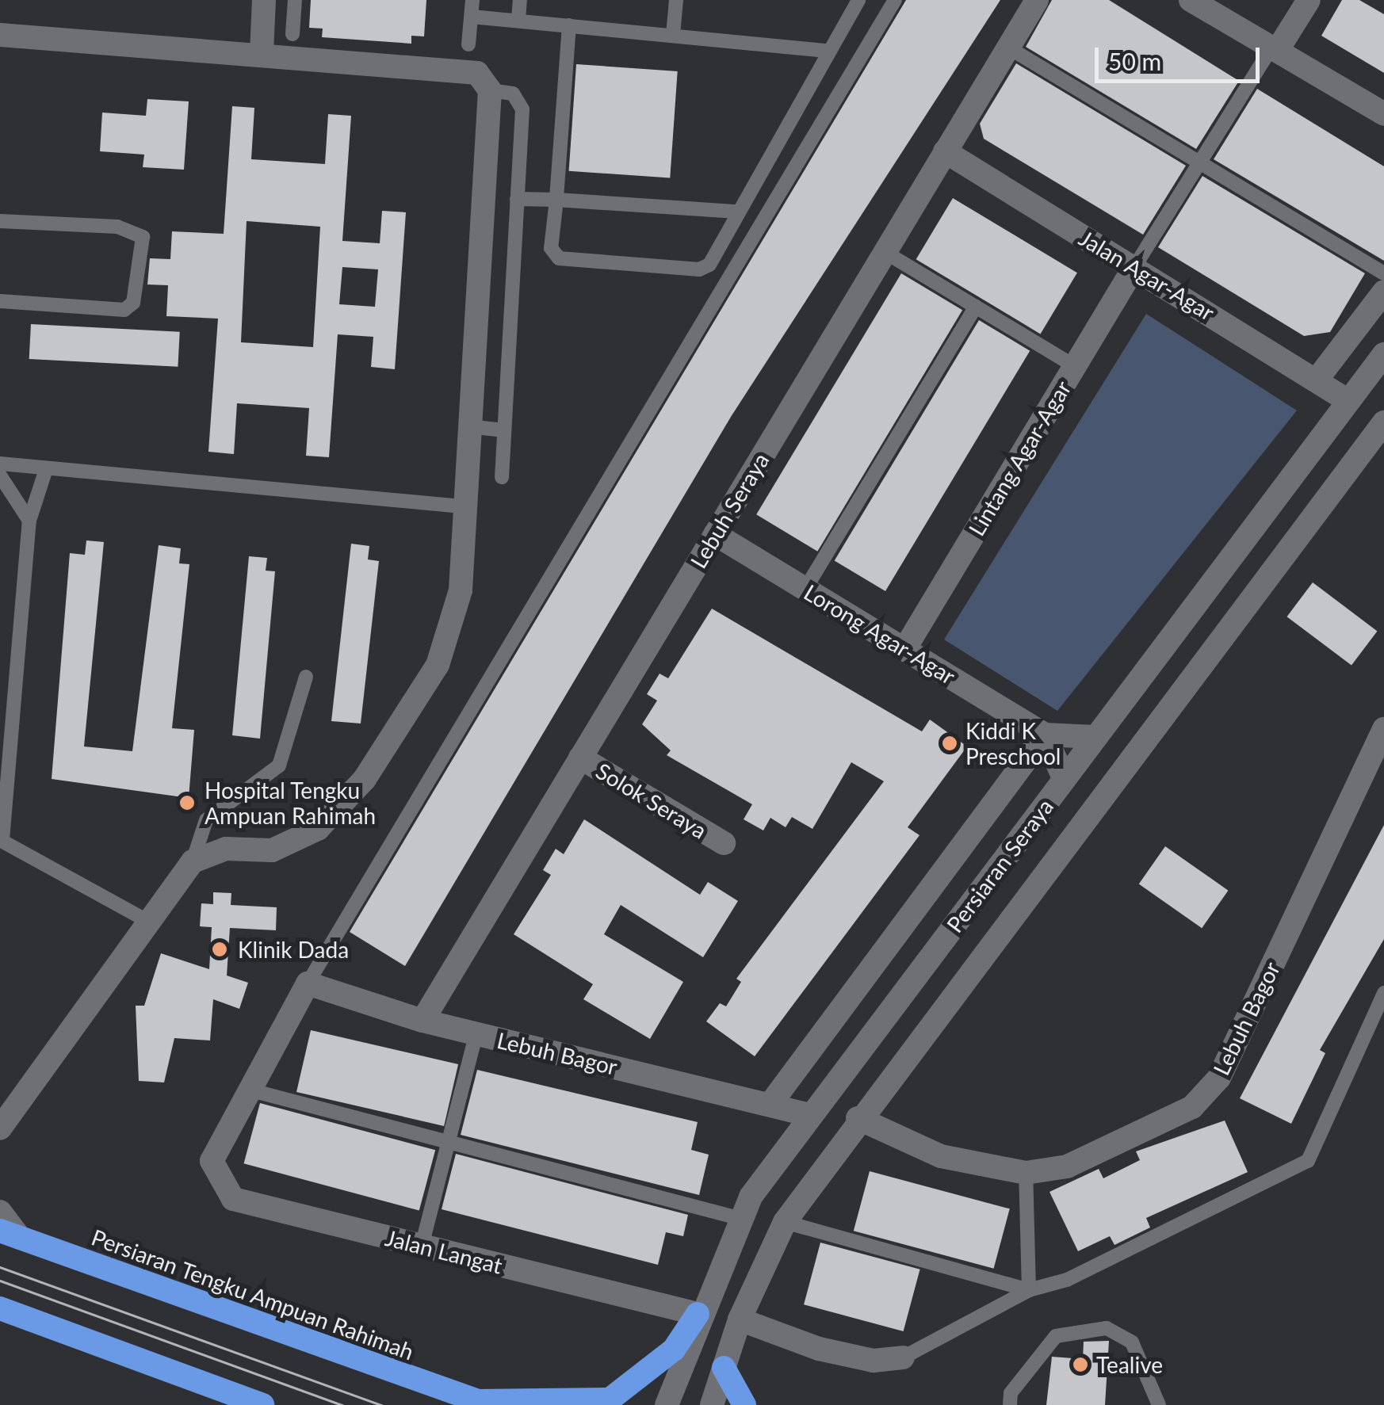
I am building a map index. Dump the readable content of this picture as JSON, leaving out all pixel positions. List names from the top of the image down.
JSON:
{
  "streets": {
    "highway": ["Persiaran Tengku Ampuan Rahimah"],
    "street": [
      "Jalan Agar-Agar",
      "Lintang Agar-Agar",
      "Lebuh Seraya",
      "Lorong Agar-Agar",
      "Solok Seraya",
      "Persiaran Seraya",
      "Lebuh Bagor",
      "Jalan Langat"
    ]
  },
  "crossings": [
    ["Jalan Agar-Agar", "Lintang Agar-Agar"],
    ["Jalan Agar-Agar", "Lebuh Seraya"],
    ["Jalan Agar-Agar", "Persiaran Seraya"],
    ["Lintang Agar-Agar", "Lorong Agar-Agar"],
    ["Lebuh Seraya", "Lorong Agar-Agar"],
    ["Lebuh Seraya", "Solok Seraya"],
    ["Lebuh Seraya", "Lebuh Bagor"],
    ["Lorong Agar-Agar", "Persiaran Seraya"],
    ["Persiaran Seraya", "Lebuh Bagor"],
    ["Persiaran Seraya", "Jalan Langat"]
  ],
  "places": [
    "Kiddi K Preschool",
    "Hospital Tengku Ampuan Rahimah",
    "Klinik Dada",
    "Tealive"
  ],
  "scale_bar": "50 m"
}
